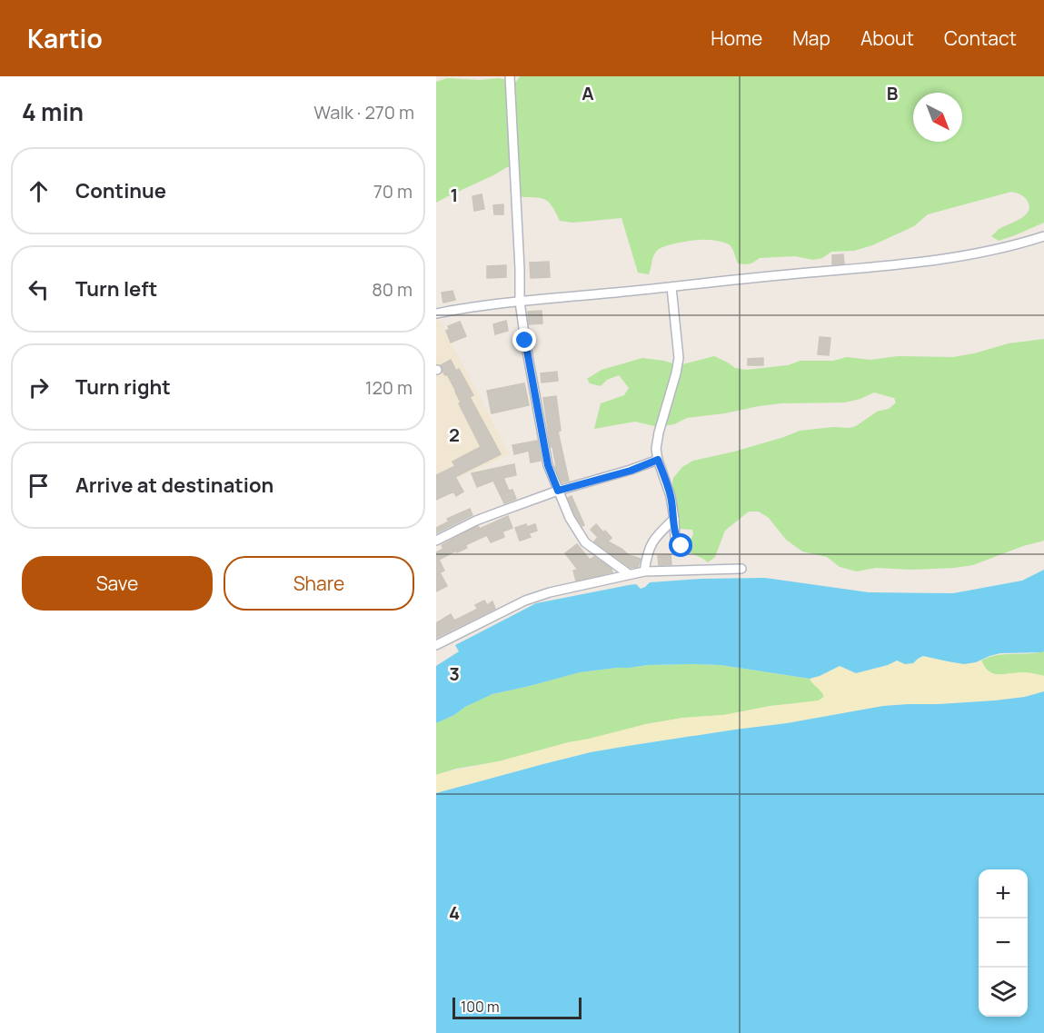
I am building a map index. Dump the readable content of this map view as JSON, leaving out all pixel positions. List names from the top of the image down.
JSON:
{
  "scale_bar": "100 m",
  "north": "bottom right",
  "page": {
    "header": "Kartio",
    "nav": [
      "Home",
      "Map",
      "About",
      "Contact"
    ],
    "heading": ["4 min", "Walk · 270 m"],
    "list": [
      ["Continue", "70 m"],
      ["Turn left", "80 m"],
      ["Turn right", "120 m"],
      "Arrive at destination"
    ],
    "buttons": ["Save", "Share"],
    "map_buttons": ["+", "−"],
    "scale": "100 m"
  },
  "grid": {
    "columns": ["A", "B"],
    "rows": [
      "1",
      "2",
      "3",
      "4"
    ]
  }
}
